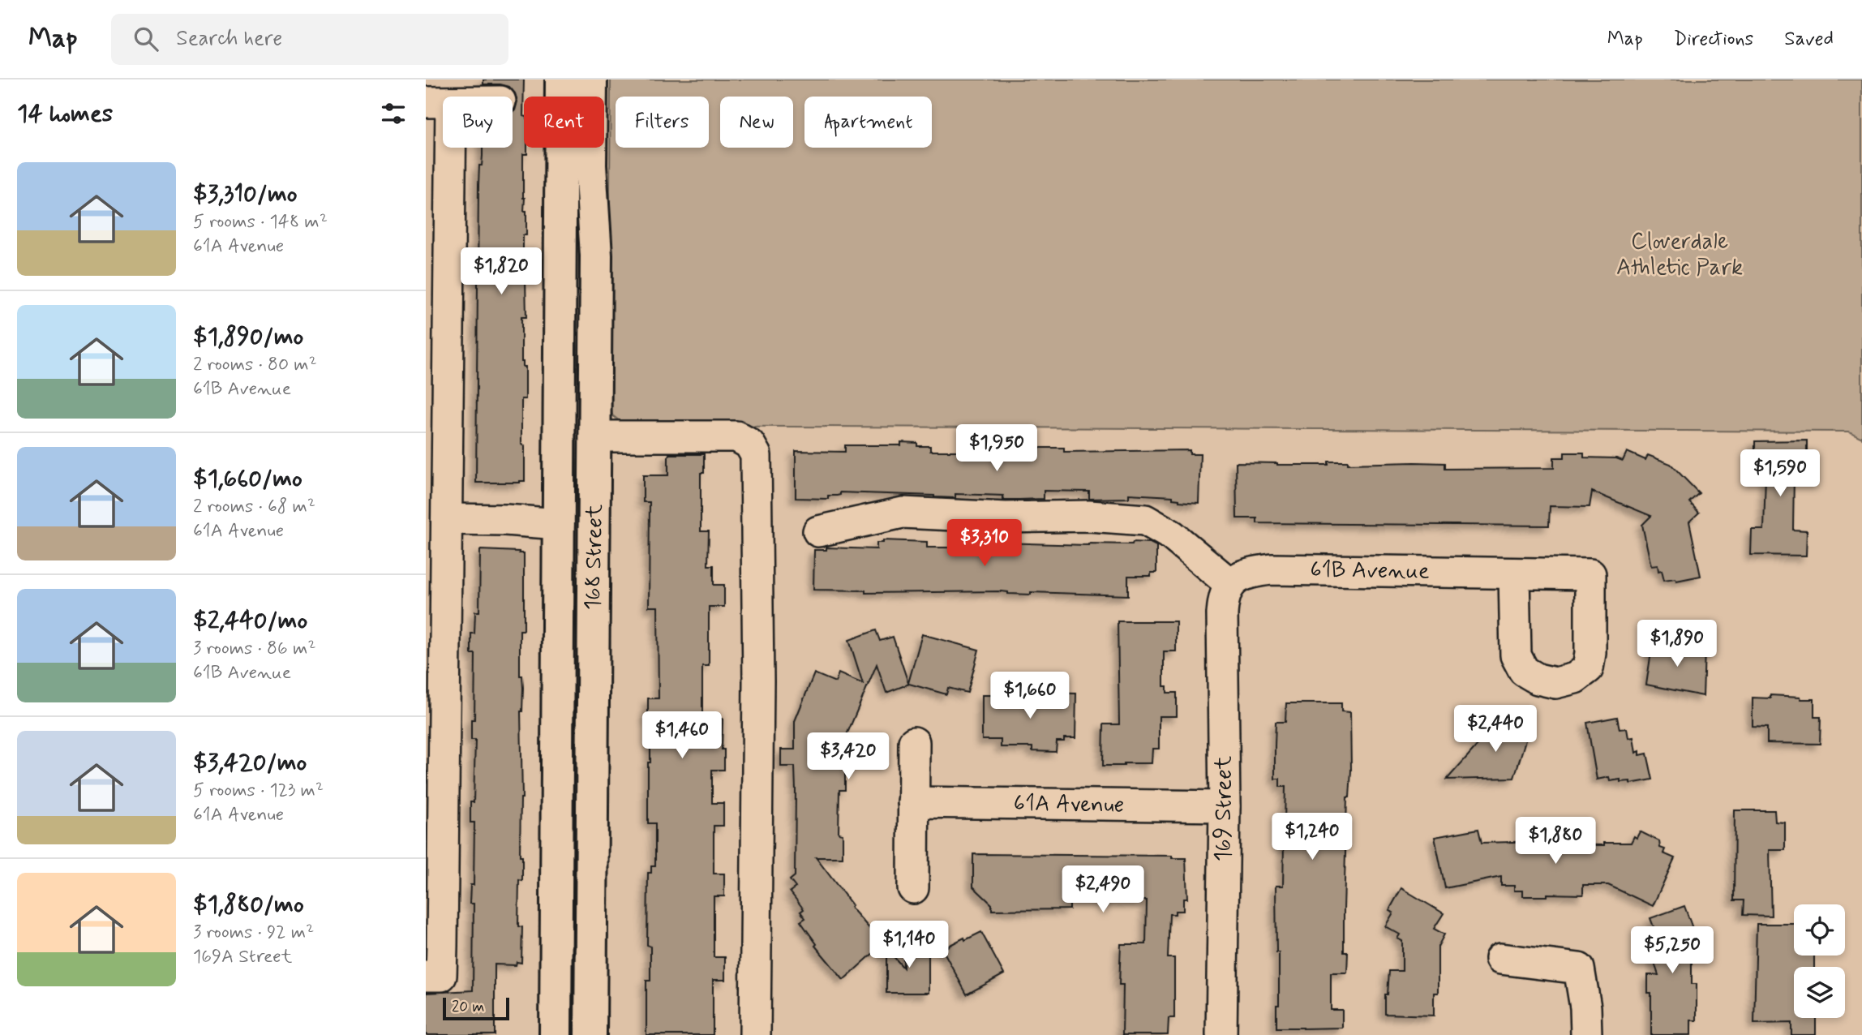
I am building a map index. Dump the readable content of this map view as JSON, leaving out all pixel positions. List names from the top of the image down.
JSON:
{
  "streets": {
    "main road": ["168 Street"],
    "street": ["61B Avenue", "61A Avenue", "169 Street"]
  },
  "crossings": [
    ["61B Avenue", "169 Street"],
    ["61A Avenue", "169 Street"]
  ],
  "parks": ["Cloverdale Athletic Park"],
  "scale_bar": "20 m",
  "page": {
    "header": "Map",
    "search": "Search here",
    "nav": ["Map", "Directions", "Saved"],
    "heading": "14 homes",
    "chip": [
      "Buy",
      "Rent",
      "Filters",
      "New",
      "Apartment"
    ],
    "list": [
      {
        "name": "$3,310/mo",
        "note": "5 rooms · 148 m² · 61A Avenue"
      },
      {
        "name": "$1,890/mo",
        "note": "2 rooms · 80 m² · 61B Avenue"
      },
      {
        "name": "$1,660/mo",
        "note": "2 rooms · 68 m² · 61A Avenue"
      },
      {
        "name": "$2,440/mo",
        "note": "3 rooms · 86 m² · 61B Avenue"
      },
      {
        "name": "$3,420/mo",
        "note": "5 rooms · 123 m² · 61A Avenue"
      },
      {
        "name": "$1,880/mo",
        "note": "3 rooms · 92 m² · 169A Street"
      }
    ],
    "price": [
      "$1,820",
      "$1,950",
      "$1,590",
      "$3,310",
      "$1,890",
      "$1,660",
      "$2,440",
      "$1,460",
      "$3,420",
      "$1,240",
      "$1,880",
      "$2,490",
      "$1,140",
      "$5,250"
    ],
    "scale": "20 m"
  }
}
